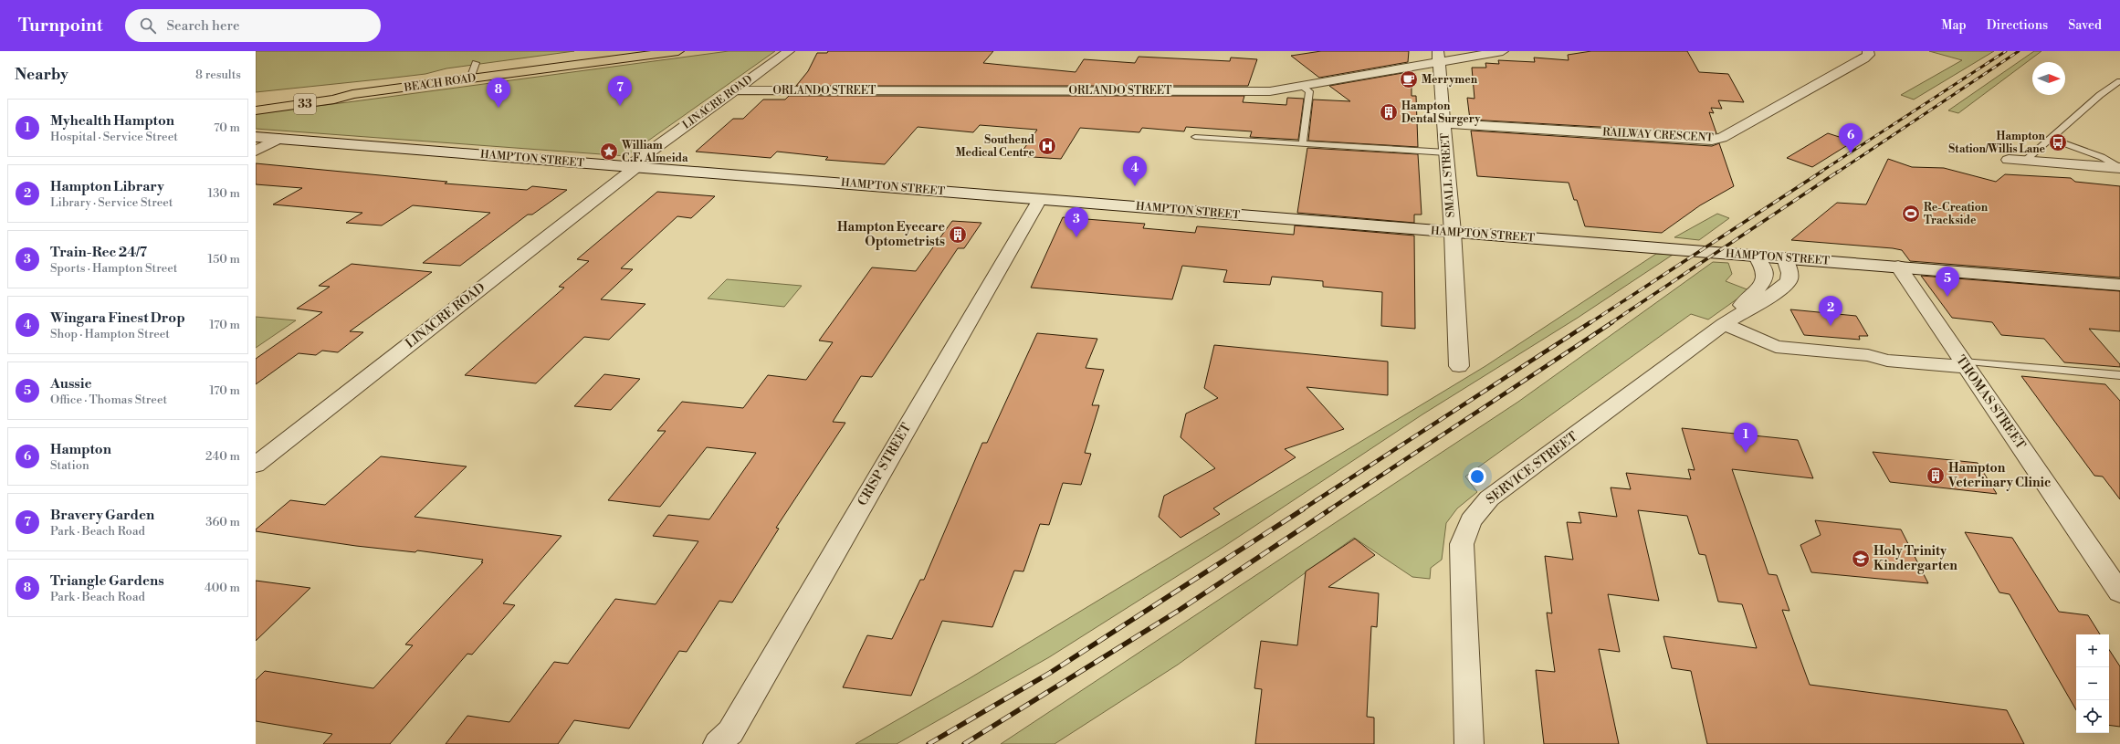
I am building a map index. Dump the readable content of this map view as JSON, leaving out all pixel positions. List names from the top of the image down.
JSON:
{
  "streets": {
    "main road": ["BEACH ROAD", "33"],
    "street": [
      "ORLANDO STREET",
      "LINACRE ROAD",
      "RAILWAY CRESCENT",
      "HAMPTON STREET",
      "SMALL STREET",
      "THOMAS STREET",
      "CRISP STREET",
      "SERVICE STREET"
    ]
  },
  "crossings": [
    ["ORLANDO STREET", "LINACRE ROAD"],
    ["ORLANDO STREET", "SMALL STREET"],
    ["LINACRE ROAD", "HAMPTON STREET"],
    ["RAILWAY CRESCENT", "SMALL STREET"],
    ["HAMPTON STREET", "SMALL STREET"],
    ["HAMPTON STREET", "THOMAS STREET"],
    ["HAMPTON STREET", "CRISP STREET"],
    ["HAMPTON STREET", "SERVICE STREET"]
  ],
  "places": {
    "cafe": ["Merrymen"],
    "building": ["Hampton Dental Surgery", "Hampton Eyecare Optometrists", "Hampton Veterinary Clinic"],
    "bus stop": ["Hampton Station/Willis Lane"],
    "hospital": ["Southend Medical Centre"],
    "place": ["William C.F. Almeida"],
    "sports": ["Re-Creation Trackside"],
    "school or university": ["Holy Trinity Kindergarten"]
  },
  "north": "right",
  "page": {
    "header": "Turnpoint",
    "search": "Search here",
    "nav": ["Map", "Directions", "Saved"],
    "heading": ["Nearby", "8 results"],
    "pins": [
      "7",
      "8",
      "6",
      "4",
      "3",
      "5",
      "2",
      "1"
    ],
    "list": [
      {
        "mark": "1",
        "name": "Myhealth Hampton",
        "note": "Hospital · Service Street",
        "value": "70 m"
      },
      {
        "mark": "2",
        "name": "Hampton Library",
        "note": "Library · Service Street",
        "value": "130 m"
      },
      {
        "mark": "3",
        "name": "Train-Rec 24/7",
        "note": "Sports · Hampton Street",
        "value": "150 m"
      },
      {
        "mark": "4",
        "name": "Wingara Finest Drop",
        "note": "Shop · Hampton Street",
        "value": "170 m"
      },
      {
        "mark": "5",
        "name": "Aussie",
        "note": "Office · Thomas Street",
        "value": "170 m"
      },
      {
        "mark": "6",
        "name": "Hampton",
        "note": "Station",
        "value": "240 m"
      },
      {
        "mark": "7",
        "name": "Bravery Garden",
        "note": "Park · Beach Road",
        "value": "360 m"
      },
      {
        "mark": "8",
        "name": "Triangle Gardens",
        "note": "Park · Beach Road",
        "value": "400 m"
      }
    ],
    "map_buttons": ["+", "−"]
  }
}
